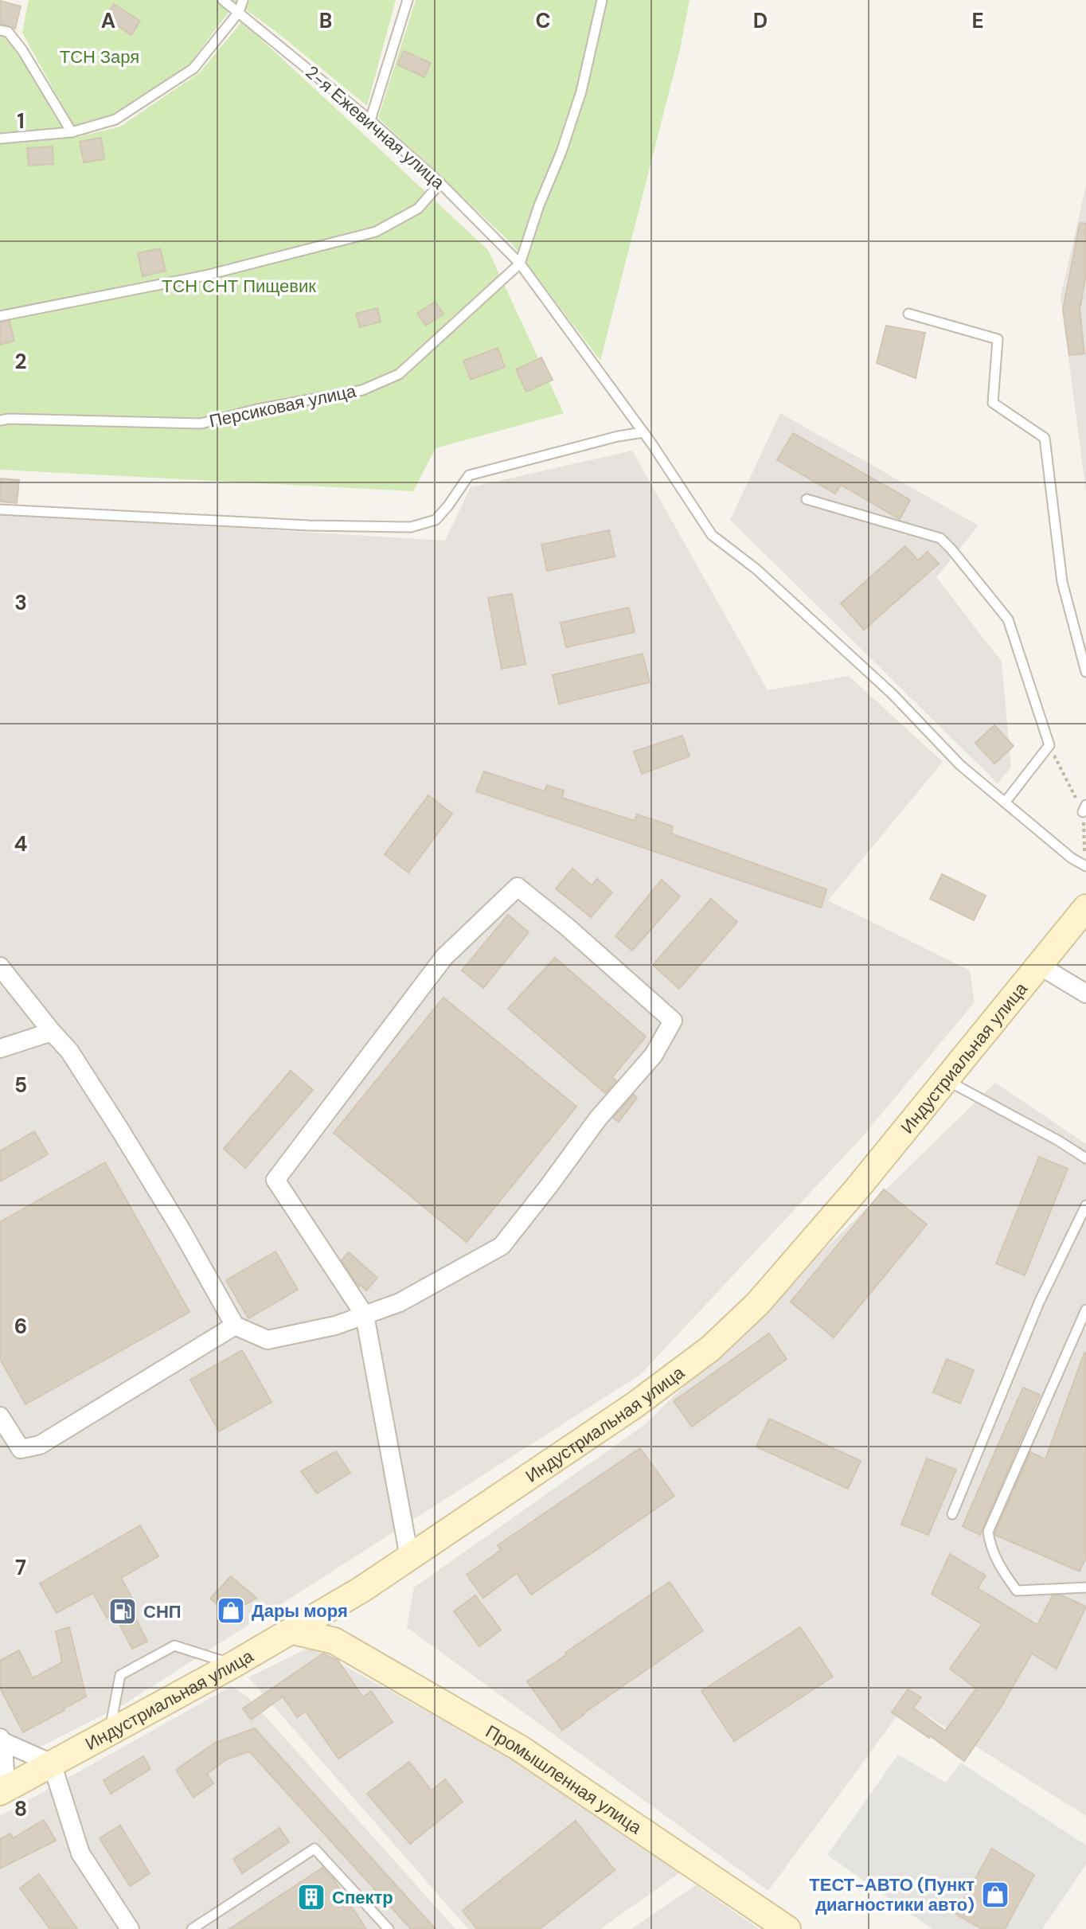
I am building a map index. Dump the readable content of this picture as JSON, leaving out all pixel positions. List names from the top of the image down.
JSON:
{
  "streets": {
    "main road": ["Индустриальная улица", "Промышленная улица"],
    "lane": ["2-я Ежевичная улица", "Персиковая улица"]
  },
  "crossings": [
    ["2-я Ежевичная улица", "Персиковая улица"],
    ["Индустриальная улица", "Промышленная улица"]
  ],
  "parks": ["ТСН Заря", "ТСН СНТ Пищевик"],
  "places": {
    "shop": ["Дары моря", "ТЕСТ-АВТО (Пункт диагностики авто)"],
    "fuel station": ["СНП"],
    "building": ["Спектр"]
  },
  "grid": {
    "columns": [
      "A",
      "B",
      "C",
      "D",
      "E"
    ],
    "rows": [
      "1",
      "2",
      "3",
      "4",
      "5",
      "6",
      "7",
      "8"
    ]
  }
}
